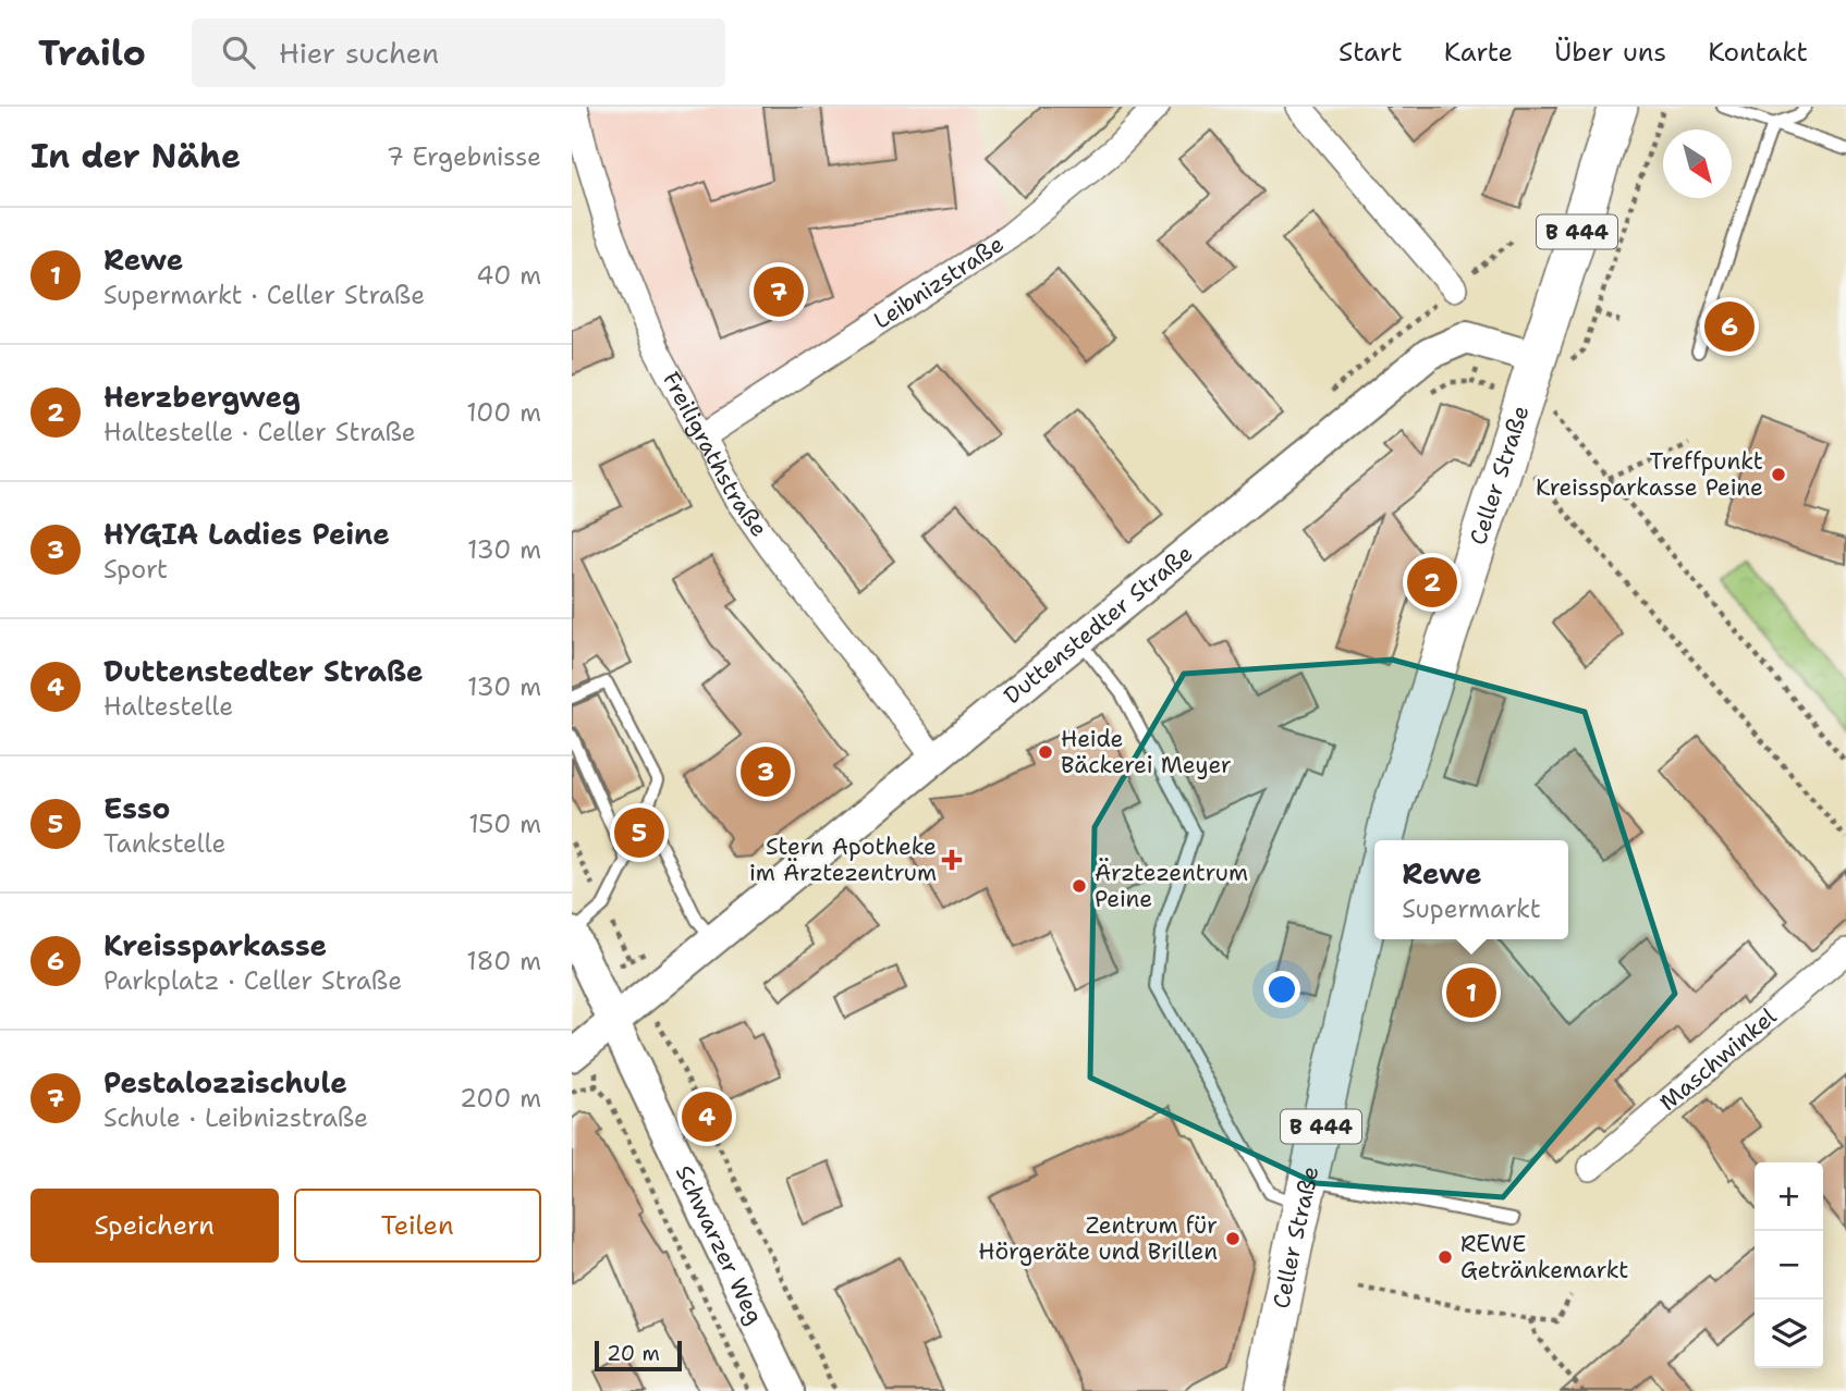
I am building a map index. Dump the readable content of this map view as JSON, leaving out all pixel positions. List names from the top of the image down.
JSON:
{
  "streets": {
    "main road": ["B 444", "Celler Straße"],
    "street": [
      "Leibnizstraße",
      "Freiligrathstraße",
      "Duttenstedter Straße",
      "Maschwinkel",
      "Schwarzer Weg"
    ]
  },
  "crossings": [
    ["Leibnizstraße", "Freiligrathstraße"],
    ["Freiligrathstraße", "Duttenstedter Straße"],
    ["Celler Straße", "Duttenstedter Straße"],
    ["Duttenstedter Straße", "Schwarzer Weg"]
  ],
  "places": {
    "other": [
      "Treffpunkt Kreissparkasse Peine",
      "Heide Bäckerei Meyer",
      "Ärztezentrum Peine",
      "Zentrum für Hörgeräte und Brillen",
      "REWE Getränkemarkt"
    ],
    "health": ["Stern Apotheke im Ärztezentrum"]
  },
  "scale_bar": "20 m",
  "north": "bottom right",
  "page": {
    "header": "Trailo",
    "search": "Hier suchen",
    "nav": [
      "Start",
      "Karte",
      "Über uns",
      "Kontakt"
    ],
    "heading": ["In der Nähe", "7 Ergebnisse"],
    "list": [
      {
        "mark": "1",
        "name": "Rewe",
        "note": "Supermarkt · Celler Straße",
        "value": "40 m"
      },
      {
        "mark": "2",
        "name": "Herzbergweg",
        "note": "Haltestelle · Celler Straße",
        "value": "100 m"
      },
      {
        "mark": "3",
        "name": "HYGIA Ladies Peine",
        "note": "Sport",
        "value": "130 m"
      },
      {
        "mark": "4",
        "name": "Duttenstedter Straße",
        "note": "Haltestelle",
        "value": "130 m"
      },
      {
        "mark": "5",
        "name": "Esso",
        "note": "Tankstelle",
        "value": "150 m"
      },
      {
        "mark": "6",
        "name": "Kreissparkasse",
        "note": "Parkplatz · Celler Straße",
        "value": "180 m"
      },
      {
        "mark": "7",
        "name": "Pestalozzischule",
        "note": "Schule · Leibnizstraße",
        "value": "200 m"
      }
    ],
    "pins": [
      "7",
      "6",
      "2",
      "3",
      "5",
      "1",
      "4"
    ],
    "popup": ["Rewe", "Supermarkt"],
    "map_buttons": ["+", "−"],
    "buttons": ["Speichern", "Teilen"],
    "scale": "20 m"
  }
}
